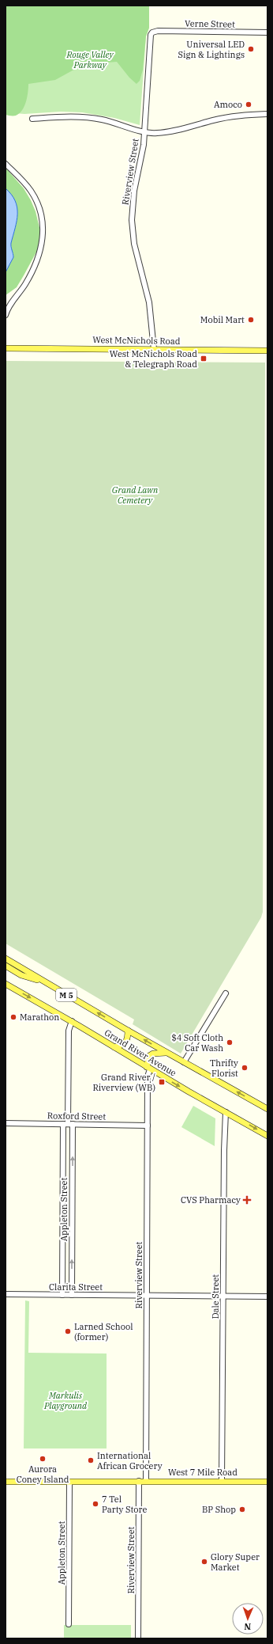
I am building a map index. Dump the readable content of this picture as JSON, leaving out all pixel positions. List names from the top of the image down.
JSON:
{
  "streets": {
    "main road": [
      "West McNichols Road",
      "M 5",
      "Grand River Avenue",
      "West 7 Mile Road"
    ],
    "street": [
      "Verne Street",
      "Riverview Street",
      "Roxford Street",
      "Appleton Street",
      "Clarita Street",
      "Dale Street"
    ]
  },
  "crossings": [
    ["Verne Street", "Riverview Street"],
    ["Riverview Street", "West McNichols Road"],
    ["Riverview Street", "Grand River Avenue"],
    ["Riverview Street", "Roxford Street"],
    ["Riverview Street", "Clarita Street"],
    ["Riverview Street", "West 7 Mile Road"],
    ["Grand River Avenue", "Appleton Street"],
    ["Grand River Avenue", "Dale Street"],
    ["Roxford Street", "Appleton Street"],
    ["Appleton Street", "Clarita Street"],
    ["Appleton Street", "West 7 Mile Road"],
    ["Clarita Street", "Dale Street"],
    ["Dale Street", "West 7 Mile Road"]
  ],
  "parks": ["Rouge Valley Parkway", "Grand Lawn Cemetery", "Markulis Playground"],
  "places": {
    "other": [
      "Universal LED Sign & Lightings",
      "Amoco",
      "Mobil Mart",
      "Marathon",
      "$4 Soft Cloth Car Wash",
      "Thrifty Florist",
      "Larned School (former)",
      "Aurora Coney Island",
      "International African Grocery",
      "7 Tel Party Store",
      "BP Shop",
      "Glory Super Market"
    ],
    "transit": ["West McNichols Road & Telegraph Road", "Grand River / Riverview (WB)"],
    "health": ["CVS Pharmacy"]
  },
  "north": "bottom"
}
